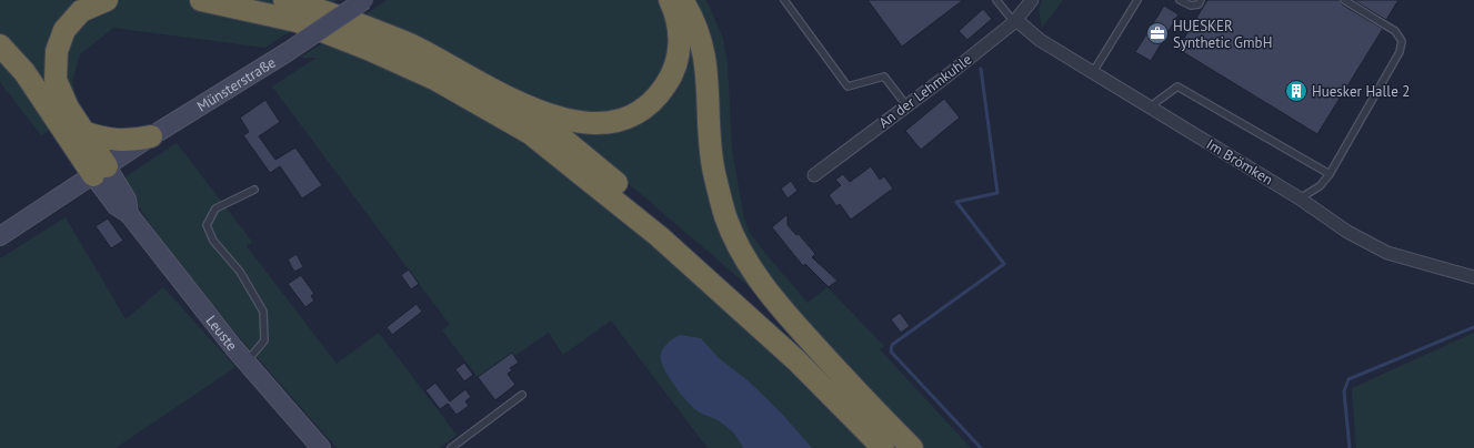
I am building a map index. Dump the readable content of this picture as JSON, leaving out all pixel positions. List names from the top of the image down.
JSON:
{
  "streets": {
    "main road": ["Münsterstraße", "Leuste"],
    "street": ["An der Lehmkuhle", "Im Brömken"]
  },
  "crossings": [
    ["Münsterstraße", "Leuste"],
    ["An der Lehmkuhle", "Im Brömken"]
  ],
  "places": {
    "office": ["HUESKER Synthetic GmbH"],
    "building": ["Huesker Halle 2"]
  }
}
